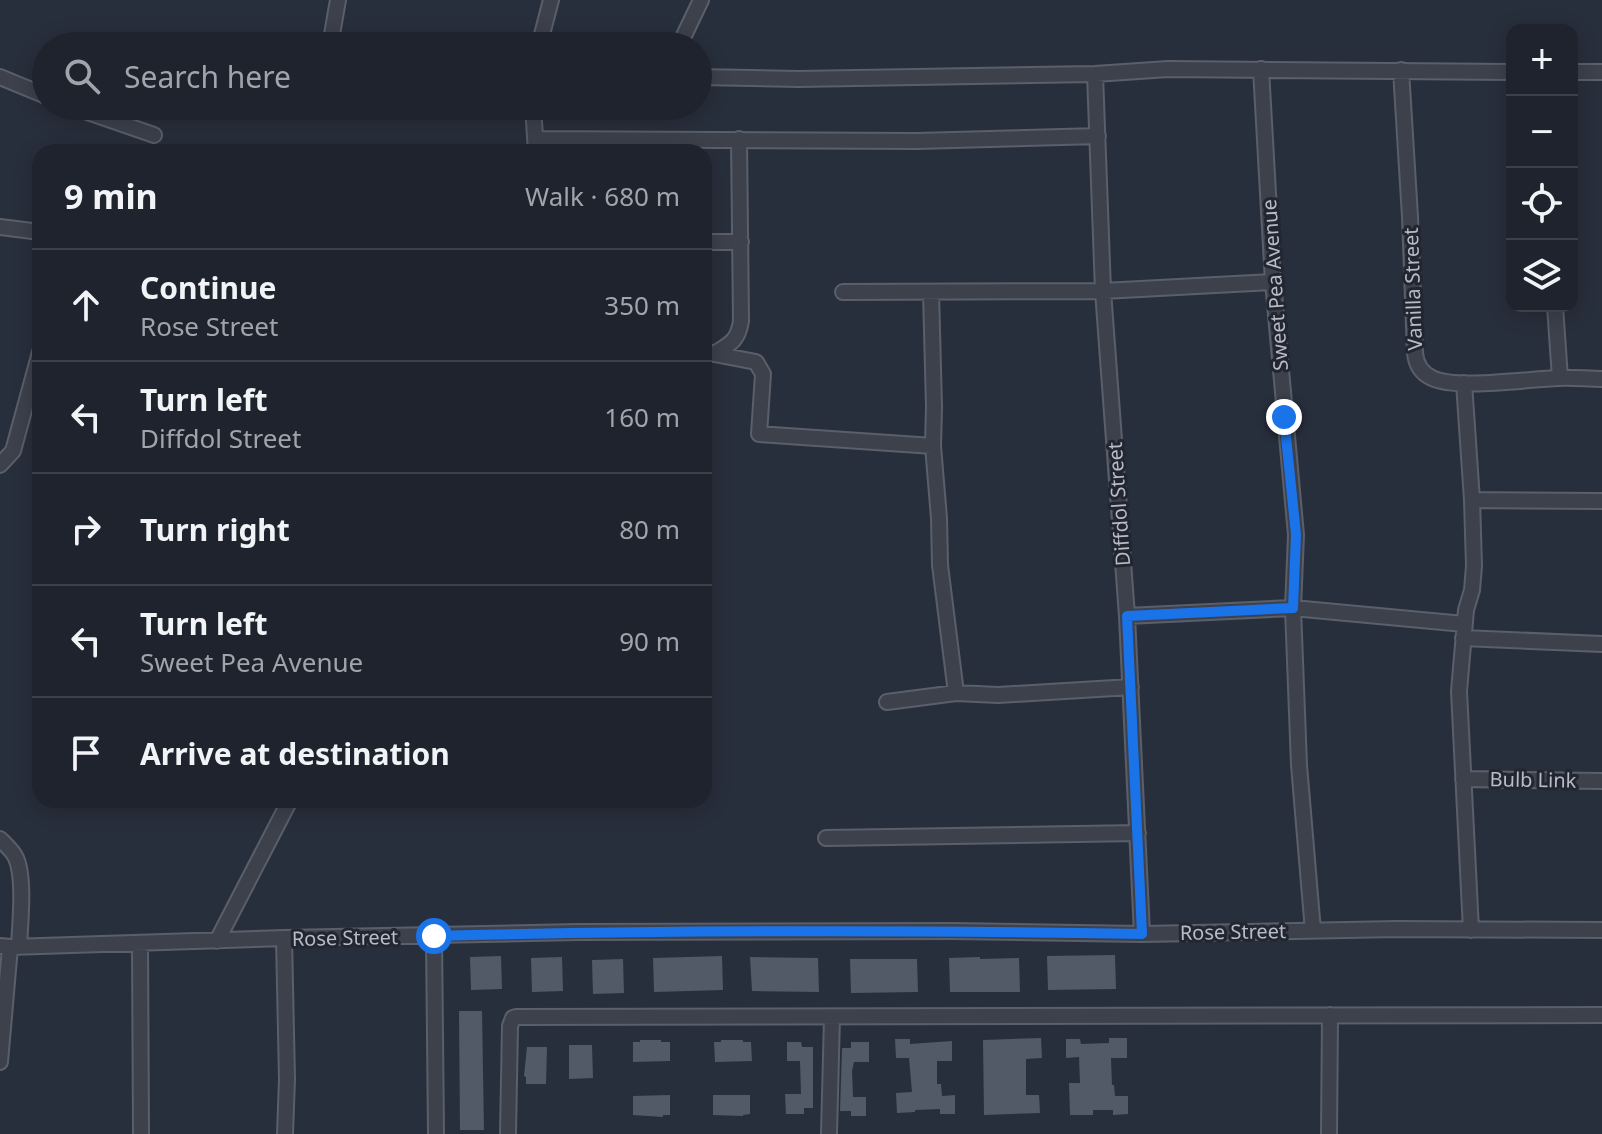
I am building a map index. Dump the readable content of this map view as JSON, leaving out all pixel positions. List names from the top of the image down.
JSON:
{
  "streets": {
    "street": [
      "Sweet Pea Avenue",
      "Vanilla Street",
      "Diffdol Street",
      "Bulb Link",
      "Rose Street"
    ]
  },
  "crossings": [
    ["Sweet Pea Avenue", "Rose Street"],
    ["Diffdol Street", "Rose Street"]
  ],
  "page": {
    "map_buttons": ["+", "−"],
    "search": "Search here",
    "heading": ["9 min", "Walk · 680 m"],
    "list": [
      ["Continue", "Rose Street", "350 m"],
      ["Turn left", "Diffdol Street", "160 m"],
      ["Turn right", "80 m"],
      ["Turn left", "Sweet Pea Avenue", "90 m"],
      "Arrive at destination"
    ]
  }
}
